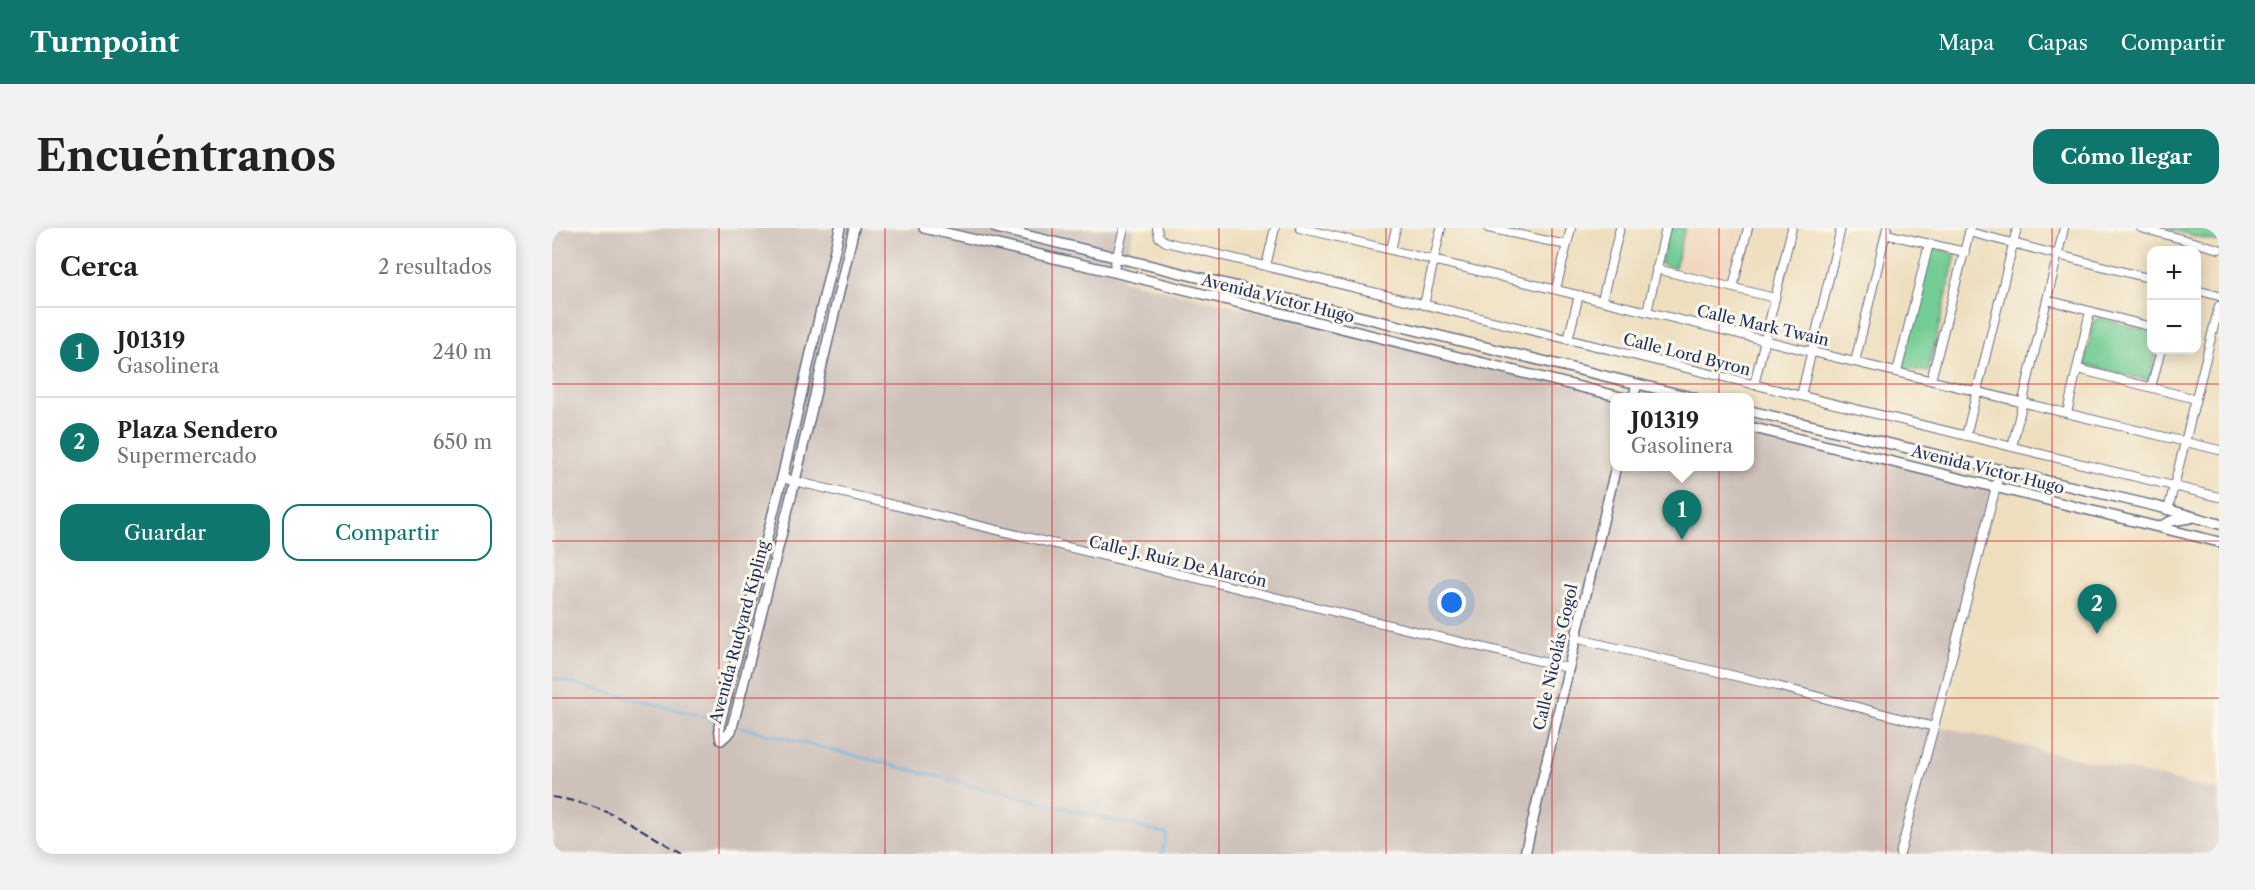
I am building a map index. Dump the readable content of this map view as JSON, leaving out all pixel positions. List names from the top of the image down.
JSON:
{
  "streets": {
    "street": [
      "Avenida Víctor Hugo",
      "Calle Mark Twain",
      "Calle Lord Byron",
      "Calle J. Ruíz De Alarcón",
      "Avenida Rudyard Kipling",
      "Calle Nicolás Gogol"
    ]
  },
  "crossings": [
    ["Calle J. Ruíz De Alarcón", "Avenida Rudyard Kipling"],
    ["Calle J. Ruíz De Alarcón", "Calle Nicolás Gogol"]
  ],
  "page": {
    "header": "Turnpoint",
    "nav": ["Mapa", "Capas", "Compartir"],
    "buttons": [
      "Cómo llegar",
      ["Guardar", "Compartir"]
    ],
    "title": "Encuéntranos",
    "heading": ["Cerca", "2 resultados"],
    "map_buttons": ["+", "−"],
    "list": [
      {
        "mark": "1",
        "name": "J01319",
        "note": "Gasolinera",
        "value": "240 m"
      },
      {
        "mark": "2",
        "name": "Plaza Sendero",
        "note": "Supermercado",
        "value": "650 m"
      }
    ],
    "popup": ["J01319", "Gasolinera"],
    "pins": ["1", "2"]
  }
}
